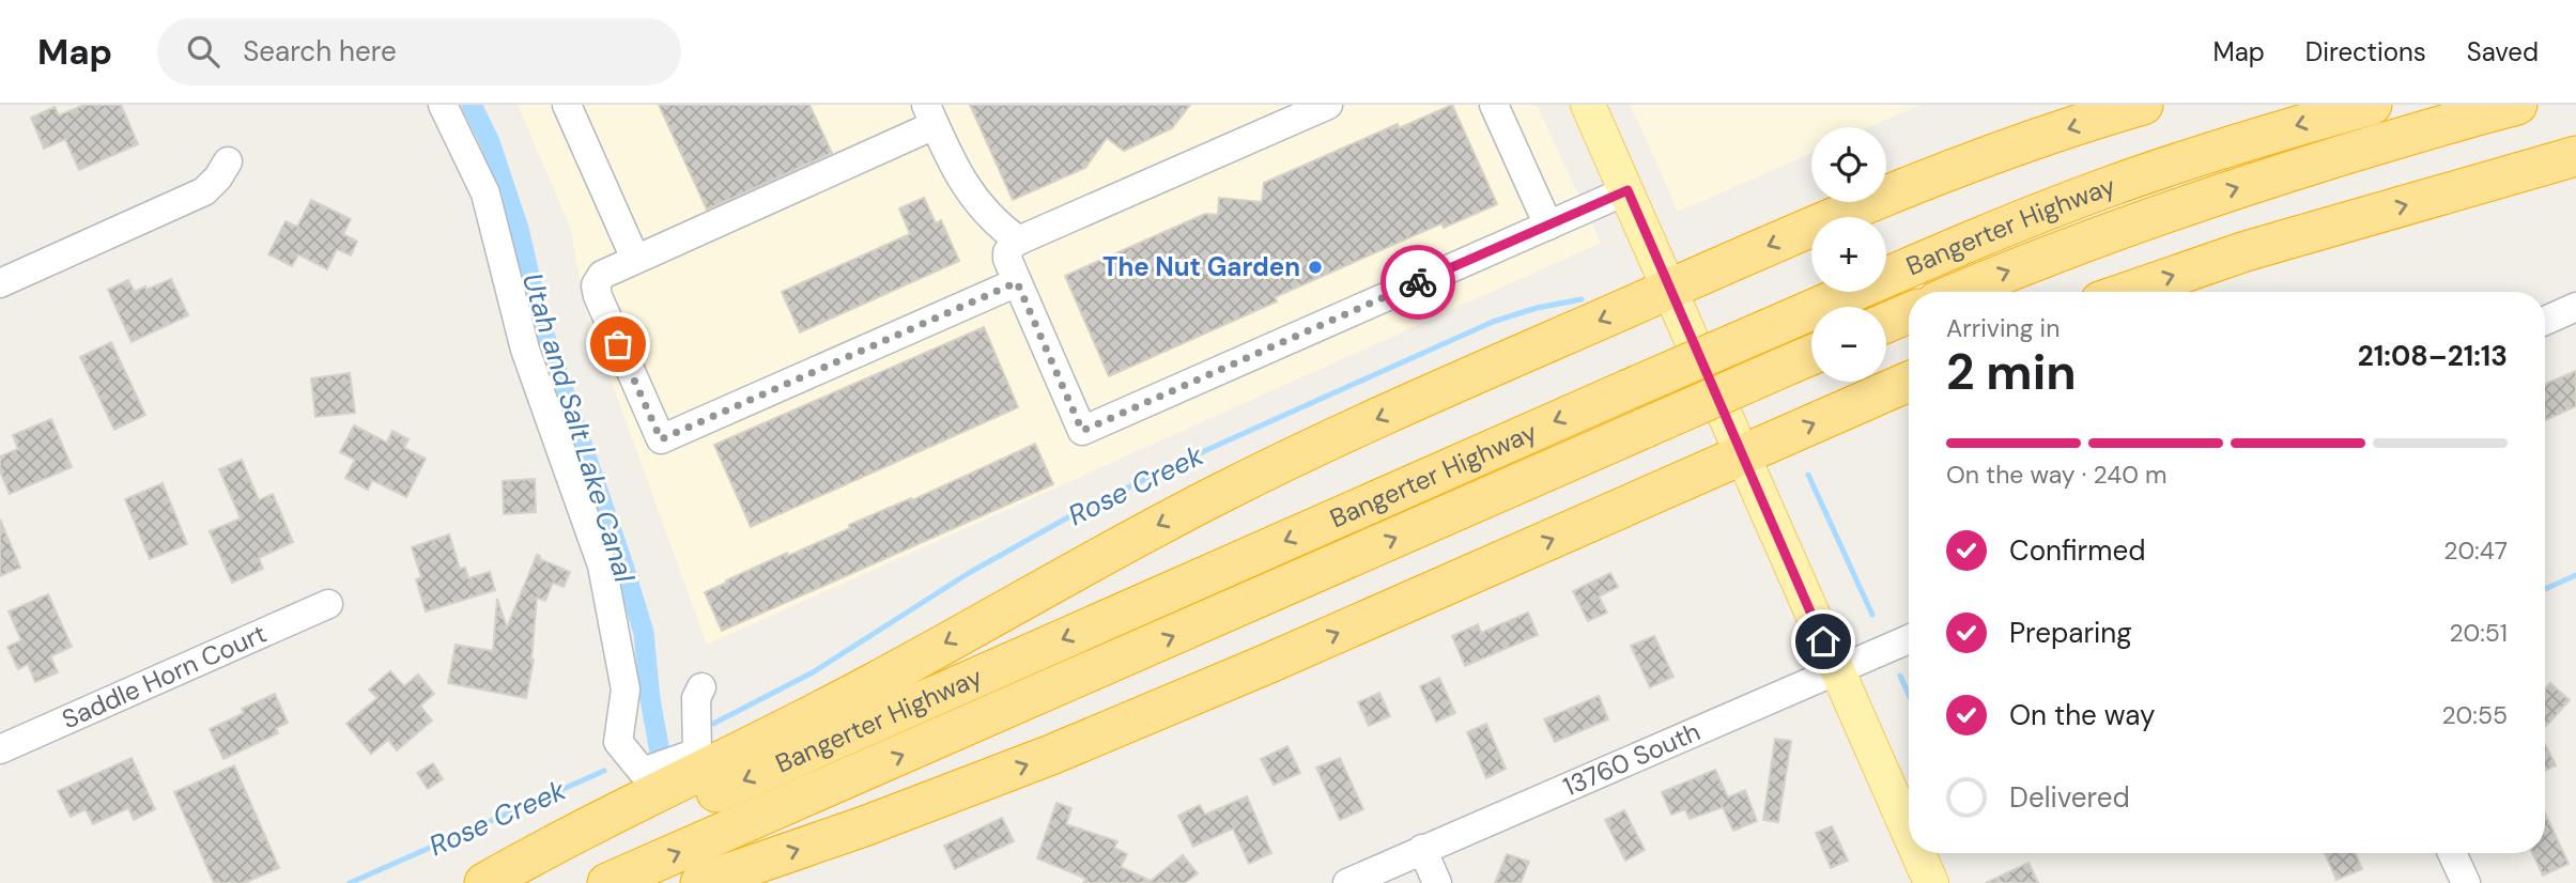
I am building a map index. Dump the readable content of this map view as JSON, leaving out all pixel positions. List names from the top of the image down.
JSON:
{
  "streets": {
    "highway": ["Bangerter Highway"],
    "street": ["Saddle Horn Court", "13760 South"]
  },
  "water": ["Utah and Salt Lake Canal", "Rose Creek"],
  "places": ["The Nut Garden"],
  "page": {
    "header": "Map",
    "search": "Search here",
    "nav": ["Map", "Directions", "Saved"],
    "map_buttons": ["+", "−"],
    "heading": ["2 min", "Arriving in", "21:08–21:13"],
    "bar": "On the way · 240 m",
    "list": [
      ["Confirmed", "20:47"],
      ["Preparing", "20:51"],
      ["On the way", "20:55"],
      "Delivered"
    ]
  }
}
